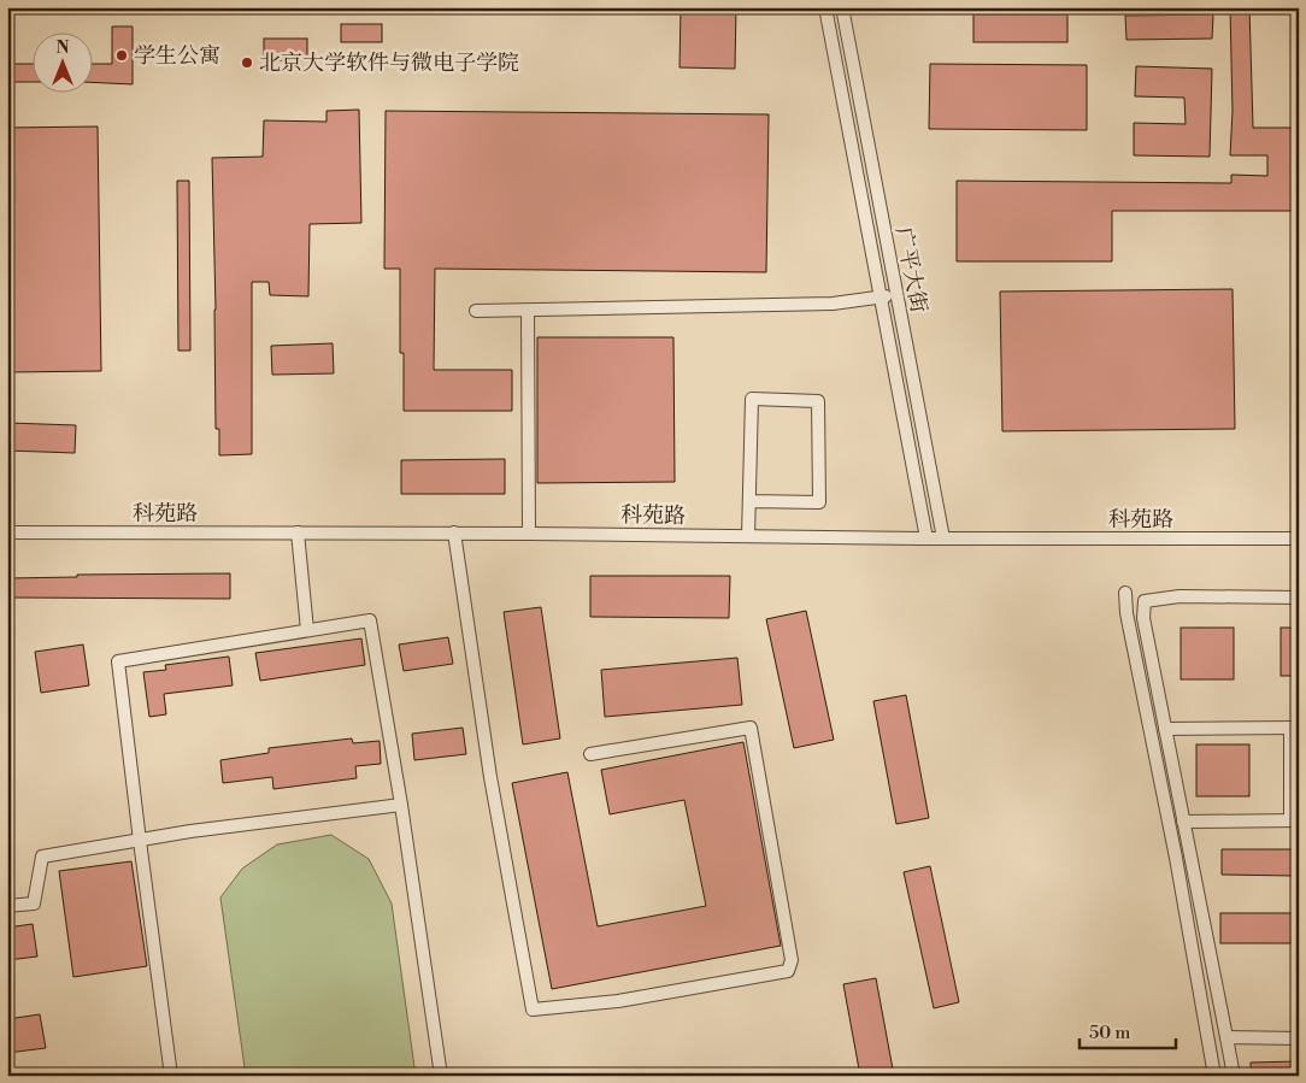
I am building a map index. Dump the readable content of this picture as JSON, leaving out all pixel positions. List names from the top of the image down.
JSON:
{
  "streets": {
    "street": ["广平大街", "科苑路"]
  },
  "crossings": [
    ["广平大街", "科苑路"]
  ],
  "places": ["学生公寓", "北京大学软件与微电子学院"],
  "scale_bar": "50 m",
  "north": "top"
}
